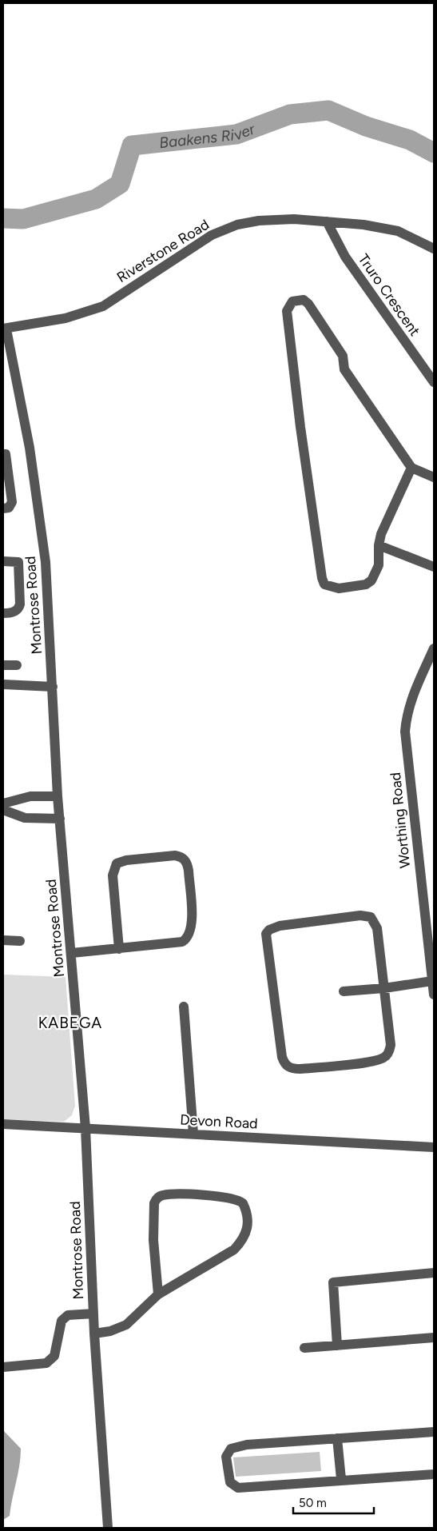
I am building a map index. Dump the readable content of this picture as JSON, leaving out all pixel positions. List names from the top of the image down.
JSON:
{
  "streets": {
    "street": [
      "Riverstone Road",
      "Truro Crescent",
      "Montrose Road",
      "Worthing Road",
      "Devon Road"
    ]
  },
  "crossings": [
    ["Riverstone Road", "Truro Crescent"],
    ["Riverstone Road", "Montrose Road"],
    ["Montrose Road", "Devon Road"]
  ],
  "districts": ["KABEGA"],
  "water": ["Baakens River"],
  "scale_bar": "50 m"
}
